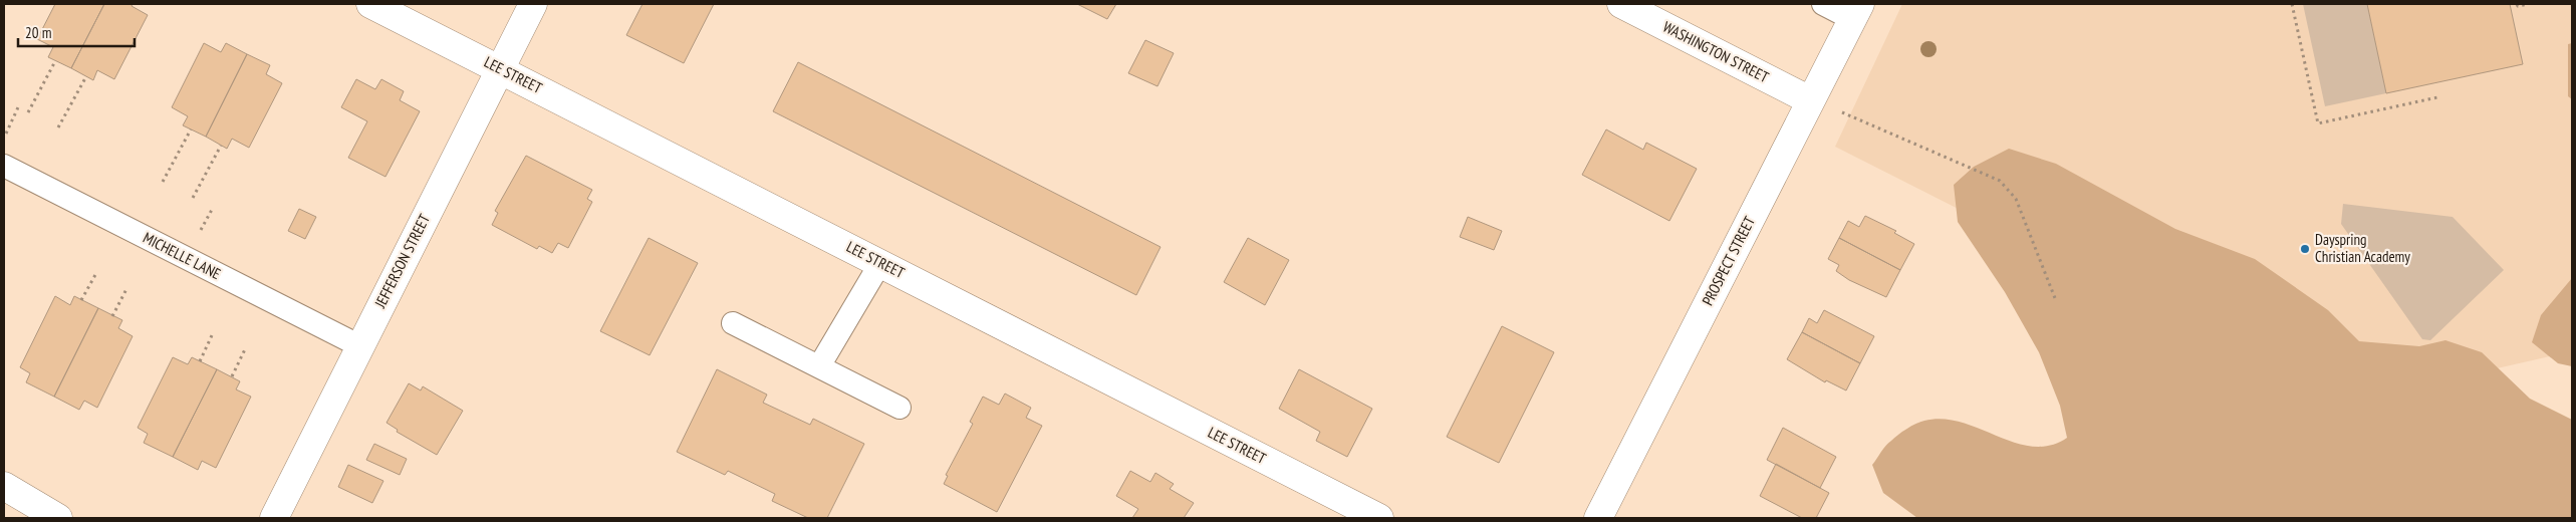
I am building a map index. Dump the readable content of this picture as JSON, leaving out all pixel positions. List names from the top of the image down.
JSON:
{
  "streets": {
    "street": [
      "WASHINGTON STREET",
      "LEE STREET",
      "JEFFERSON STREET",
      "PROSPECT STREET"
    ],
    "lane": ["MICHELLE LANE"]
  },
  "crossings": [
    ["WASHINGTON STREET", "PROSPECT STREET"],
    ["LEE STREET", "JEFFERSON STREET"],
    ["MICHELLE LANE", "JEFFERSON STREET"]
  ],
  "places": ["Dayspring Christian Academy"],
  "scale_bar": "20 m"
}
